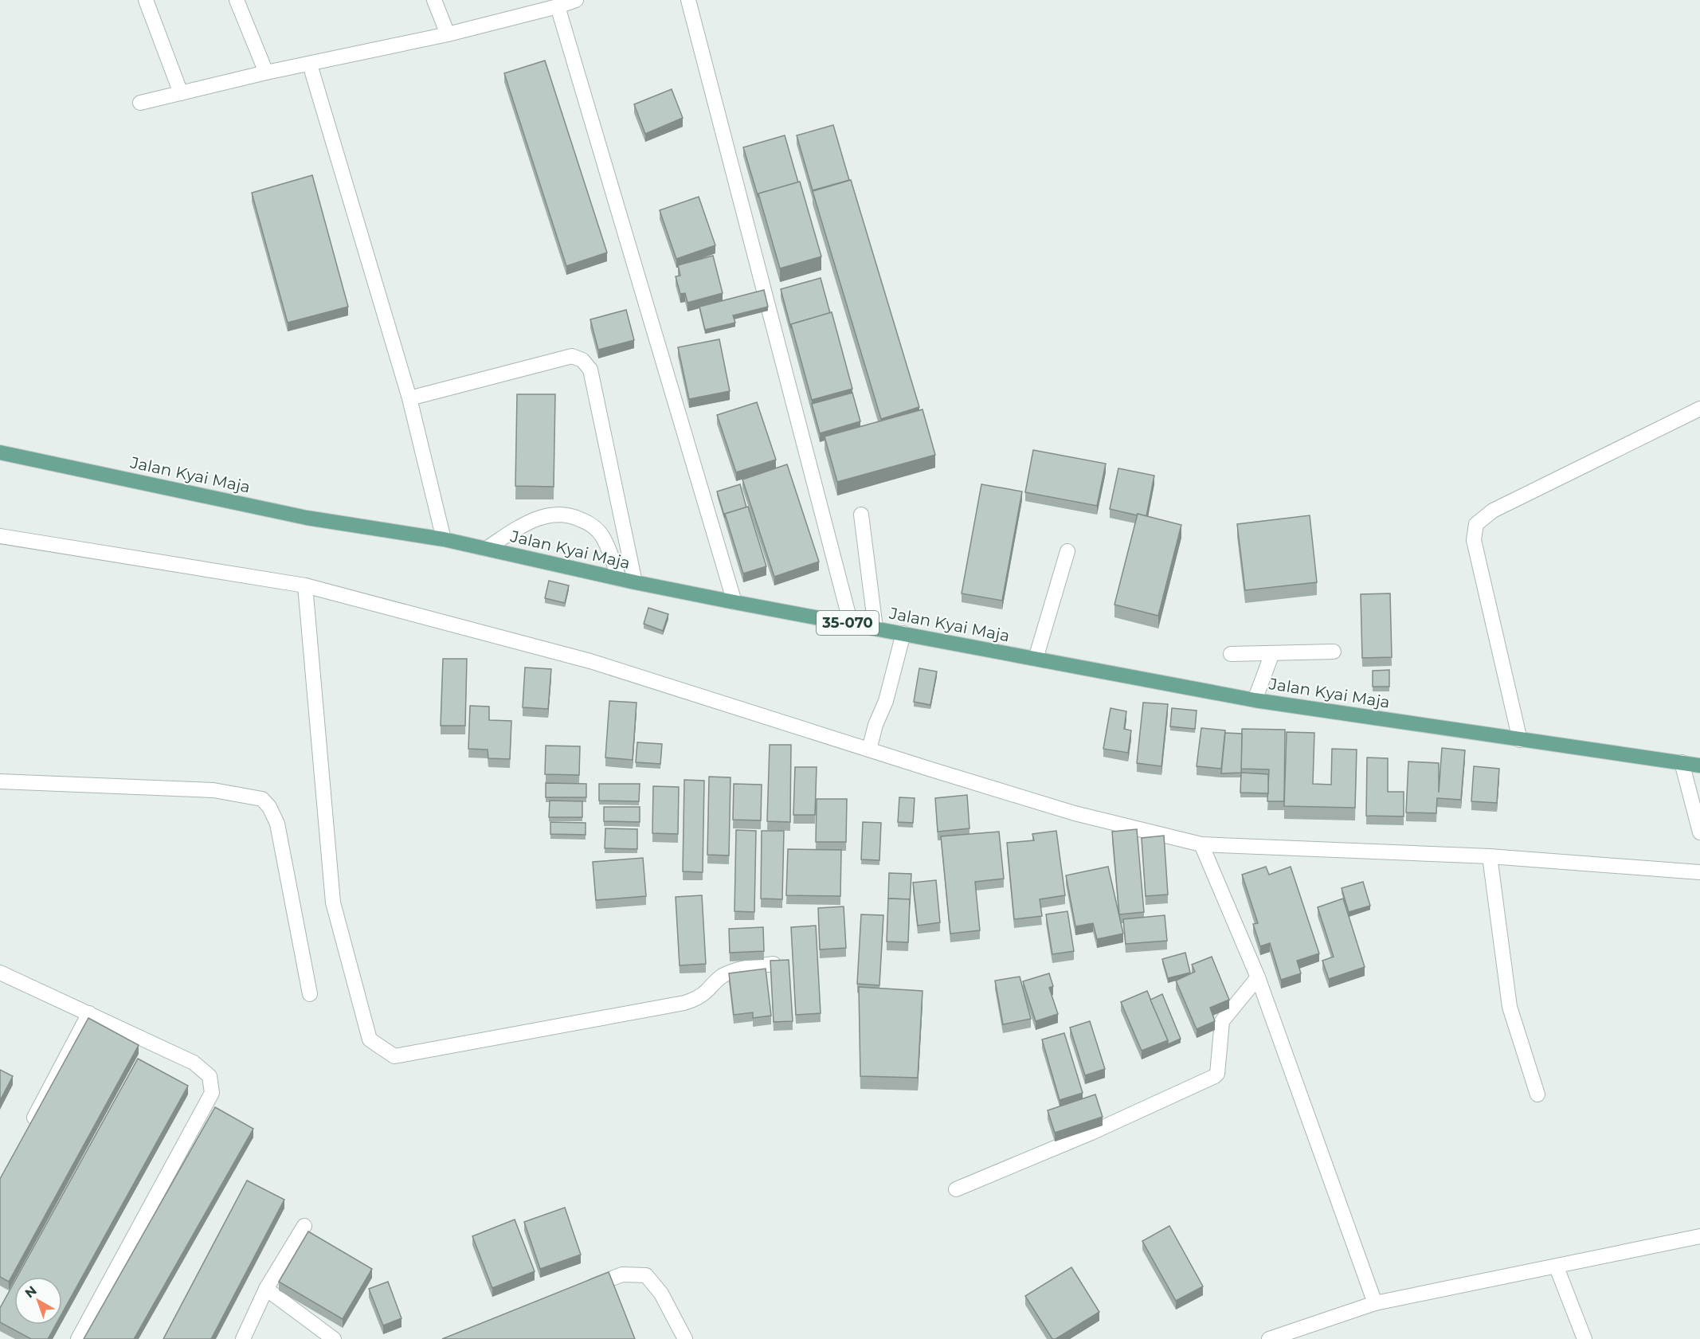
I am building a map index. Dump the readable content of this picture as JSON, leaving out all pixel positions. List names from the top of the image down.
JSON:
{
  "streets": {
    "main road": ["Jalan Kyai Maja", "35-070"]
  },
  "north": "top left"
}
